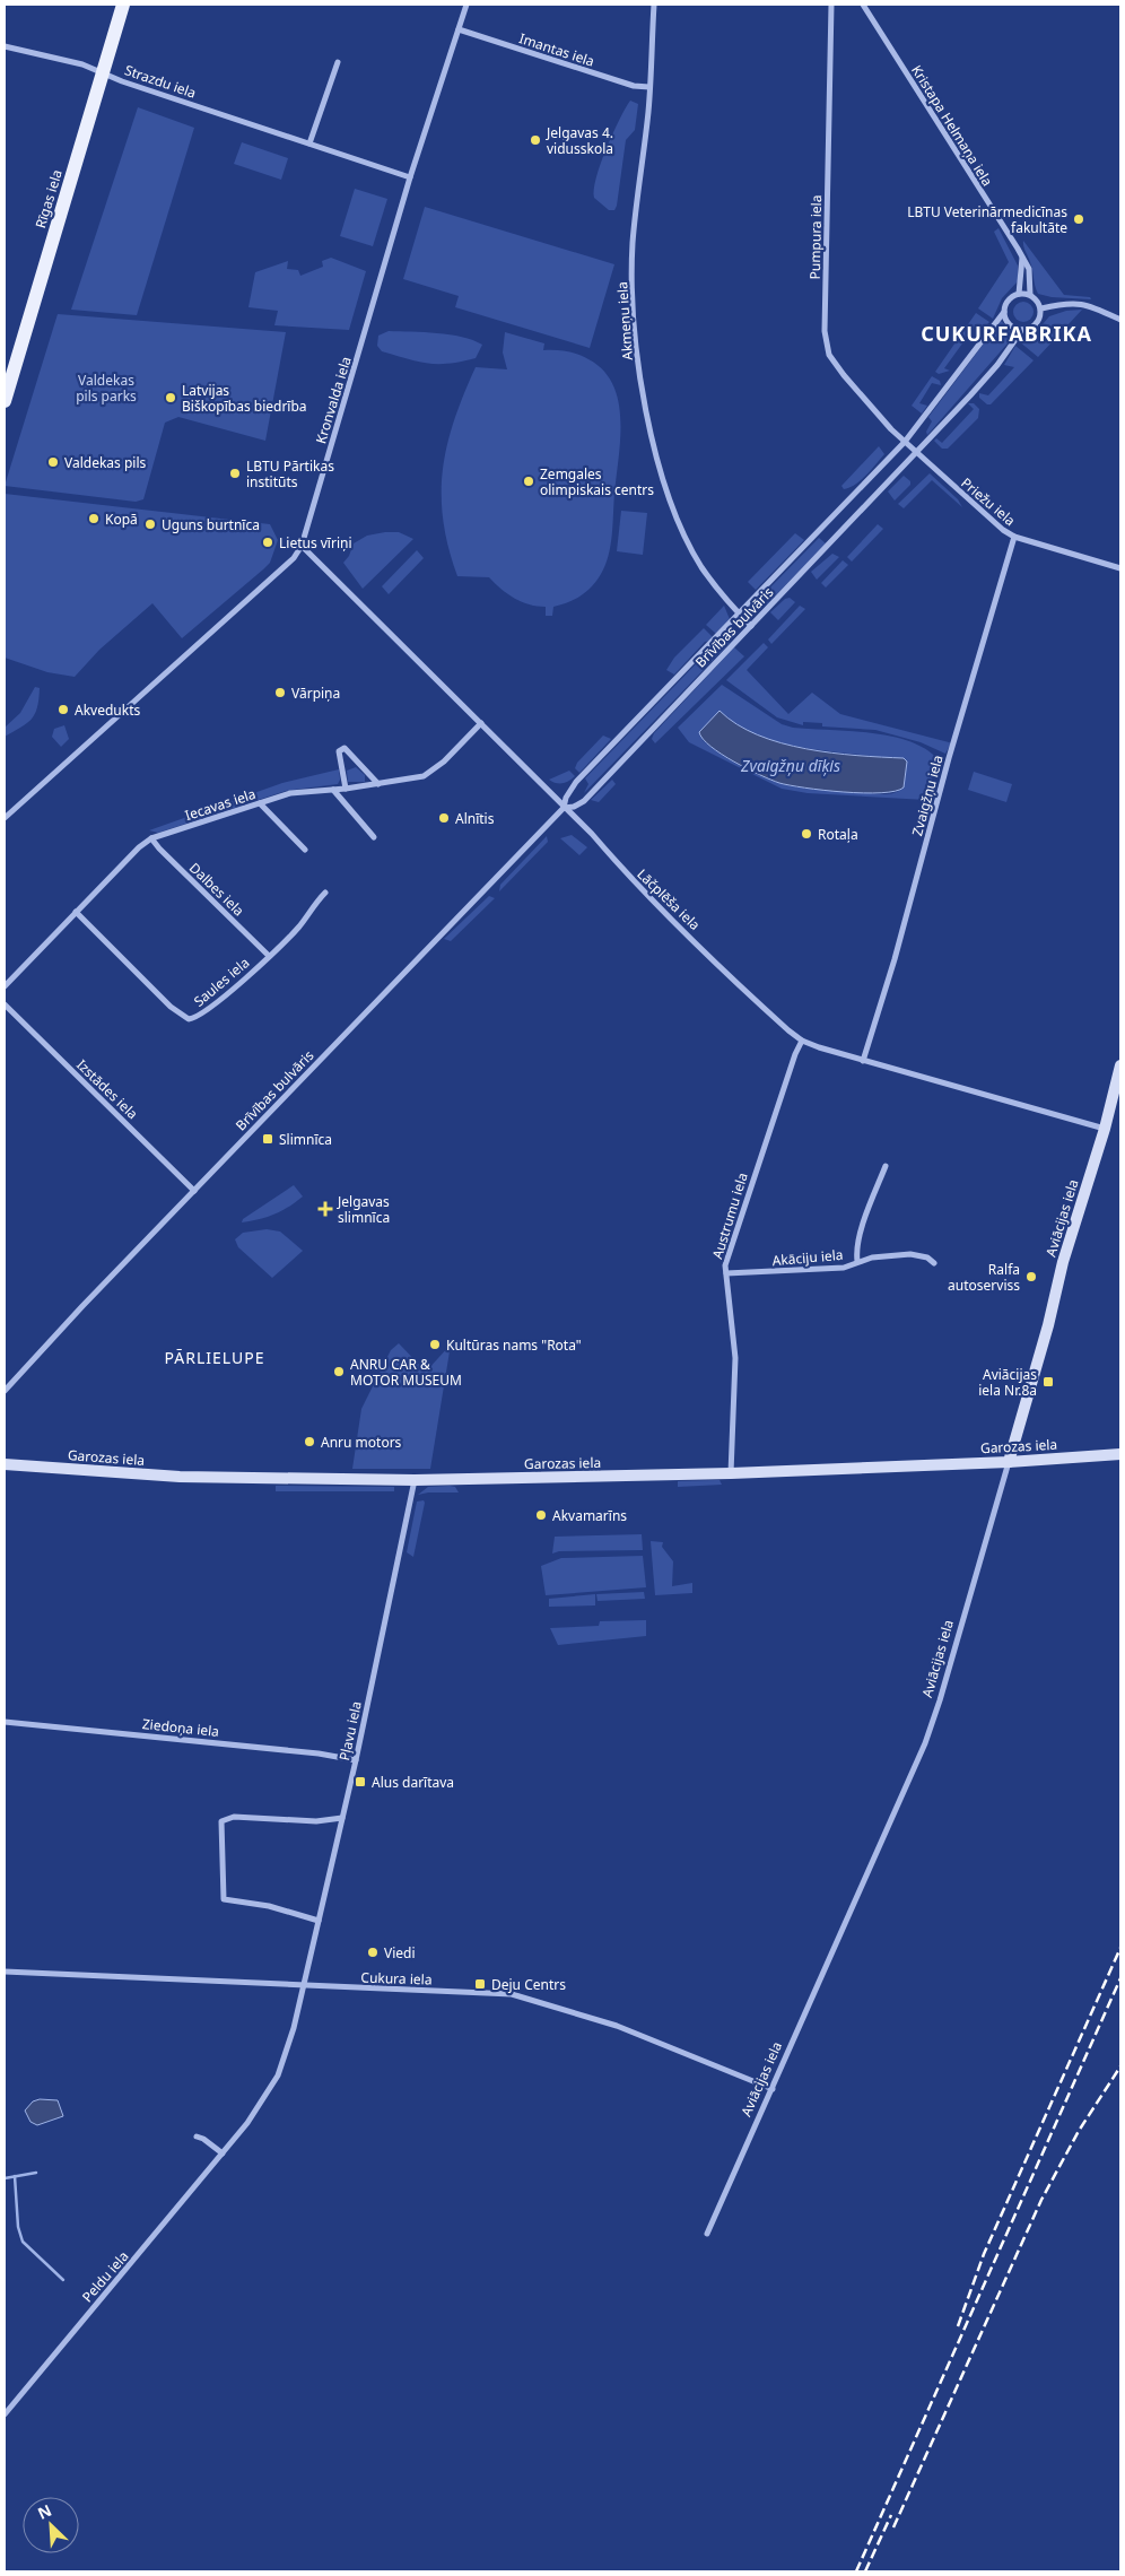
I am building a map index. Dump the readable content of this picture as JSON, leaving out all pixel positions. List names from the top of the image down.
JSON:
{
  "streets": {
    "main road": ["Rīgas iela", "Aviācijas iela", "Garozas iela"],
    "street": [
      "Imantas iela",
      "Strazdu iela",
      "Kristapa Helmaņa iela",
      "Pumpura iela",
      "Akmeņu iela",
      "Kronvalda iela",
      "Priežu iela",
      "Brīvības bulvāris",
      "Zvaigžņu iela",
      "Iecavas iela",
      "Dalbes iela",
      "Lāčplēša iela",
      "Saules iela",
      "Izstādes iela",
      "Austrumu iela",
      "Akāciju iela",
      "Ziedoņa iela",
      "Pļavu iela",
      "Cukura iela",
      "Peldu iela"
    ]
  },
  "crossings": [
    ["Imantas iela", "Akmeņu iela"],
    ["Imantas iela", "Kronvalda iela"],
    ["Strazdu iela", "Rīgas iela"],
    ["Strazdu iela", "Kronvalda iela"],
    ["Kristapa Helmaņa iela", "Brīvības bulvāris"],
    ["Pumpura iela", "Brīvības bulvāris"],
    ["Akmeņu iela", "Brīvības bulvāris"],
    ["Kronvalda iela", "Lāčplēša iela"],
    ["Priežu iela", "Brīvības bulvāris"],
    ["Priežu iela", "Zvaigžņu iela"],
    ["Brīvības bulvāris", "Lāčplēša iela"],
    ["Brīvības bulvāris", "Izstādes iela"],
    ["Zvaigžņu iela", "Lāčplēša iela"],
    ["Iecavas iela", "Dalbes iela"],
    ["Iecavas iela", "Lāčplēša iela"],
    ["Iecavas iela", "Saules iela"],
    ["Dalbes iela", "Saules iela"],
    ["Lāčplēša iela", "Austrumu iela"],
    ["Lāčplēša iela", "Aviācijas iela"],
    ["Austrumu iela", "Akāciju iela"],
    ["Austrumu iela", "Garozas iela"],
    ["Aviācijas iela", "Garozas iela"],
    ["Aviācijas iela", "Cukura iela"],
    ["Garozas iela", "Pļavu iela"],
    ["Ziedoņa iela", "Pļavu iela"],
    ["Pļavu iela", "Cukura iela"],
    ["Pļavu iela", "Peldu iela"],
    ["Cukura iela", "Peldu iela"]
  ],
  "districts": ["CUKURFABRIKA", "PĀRLIELUPE"],
  "water": ["Zvaigžņu dīķis"],
  "parks": ["Valdekas pils parks"],
  "places": {
    "other": [
      "Jelgavas 4. vidusskola",
      "LBTU Veterinārmedicīnas fakultāte",
      "Latvijas Biškopības biedrība",
      "Valdekas pils",
      "LBTU Pārtikas institūts",
      "Zemgales olimpiskais centrs",
      "Kopā",
      "Uguns burtnīca",
      "Lietus vīriņi",
      "Vārpiņa",
      "Akvedukts",
      "Alnītis",
      "Rotaļa",
      "Ralfa autoserviss",
      "Kultūras nams \"Rota\"",
      "ANRU CAR & MOTOR MUSEUM",
      "Anru motors",
      "Akvamarīns",
      "Viedi"
    ],
    "transit": [
      "Slimnīca",
      "Aviācijas iela Nr.8a",
      "Alus darītava",
      "Deju Centrs"
    ],
    "health": ["Jelgavas slimnīca"]
  },
  "north": "top left"
}
